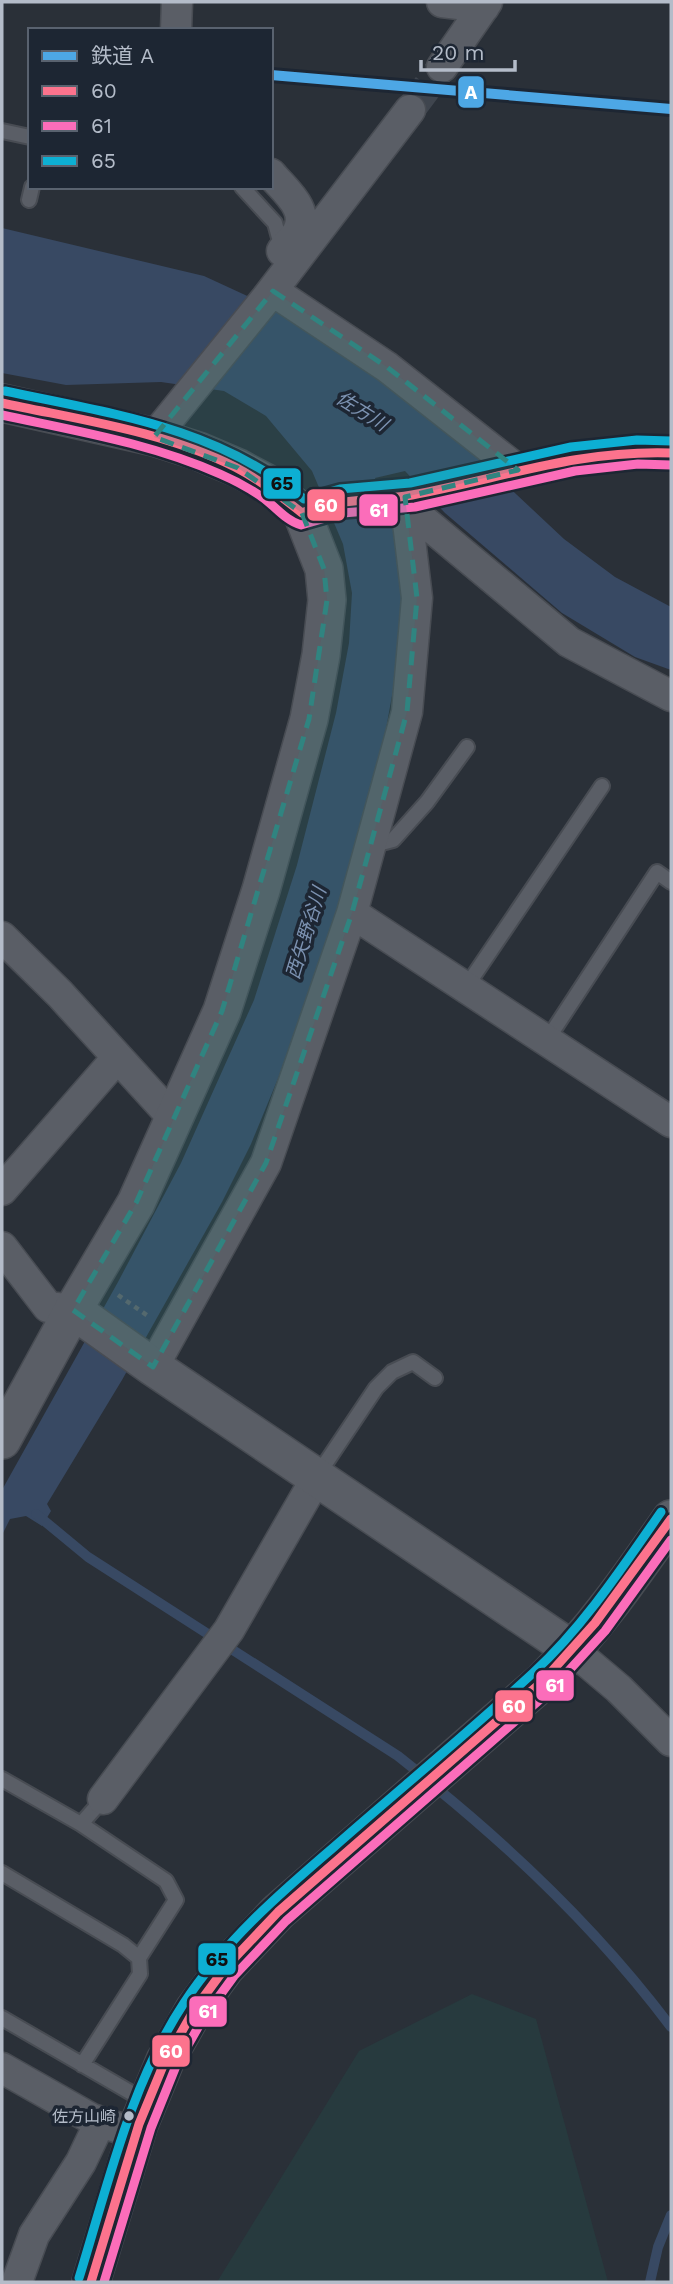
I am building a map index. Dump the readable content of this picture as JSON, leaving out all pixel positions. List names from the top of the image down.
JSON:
{
  "water": ["佐方川", "西矢野谷川"],
  "places": ["佐方山崎"],
  "lines": [
    "rail line A",
    "transit line 65",
    "transit line 60",
    "transit line 61"
  ],
  "legend": [
    "鉄道 A",
    "60",
    "61",
    "65"
  ],
  "scale_bar": "20 m"
}
